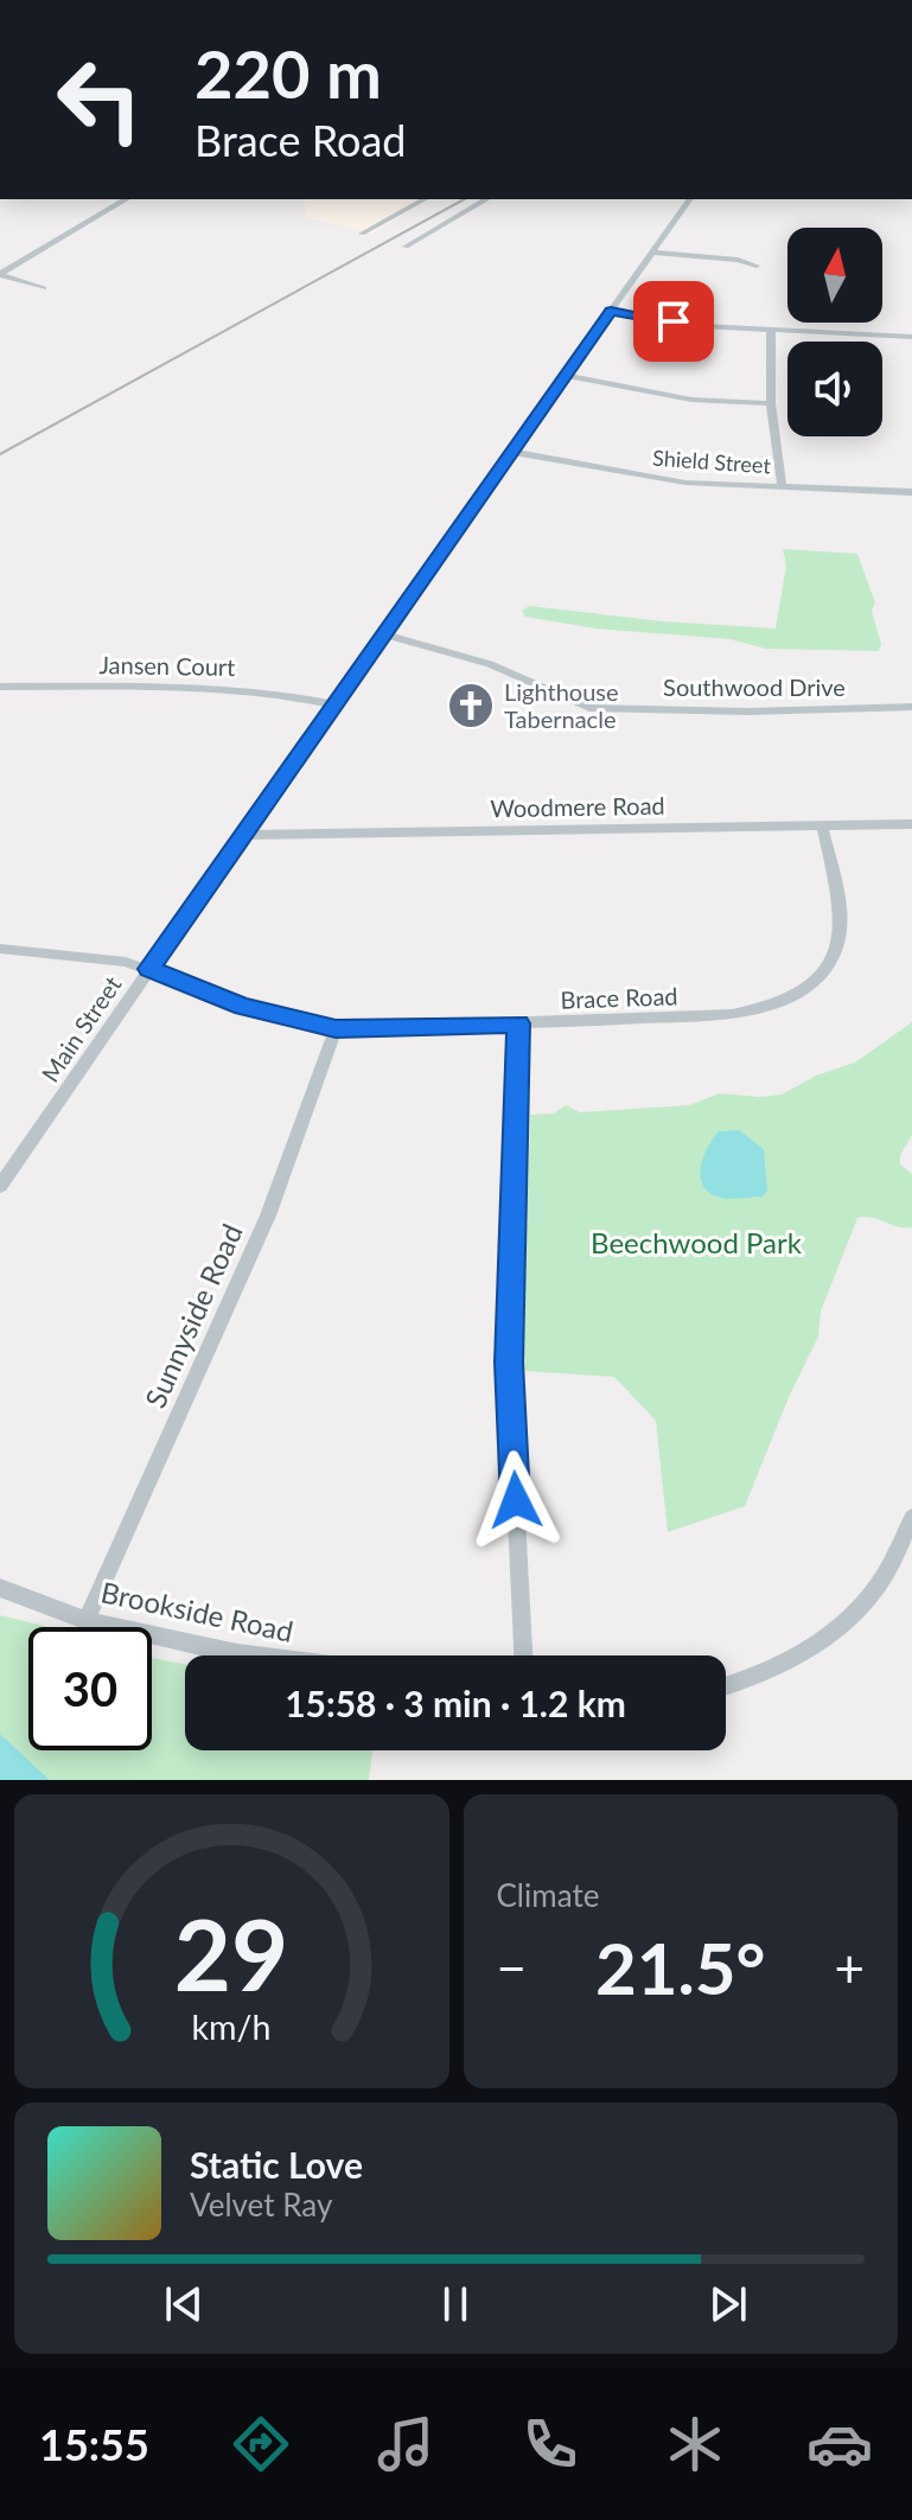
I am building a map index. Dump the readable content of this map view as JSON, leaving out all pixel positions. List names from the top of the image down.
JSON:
{
  "streets": {
    "street": [
      "Shield Street",
      "Jansen Court",
      "Southwood Drive",
      "Woodmere Road",
      "Brace Road",
      "Main Street",
      "Sunnyside Road",
      "Brookside Road"
    ]
  },
  "crossings": [
    ["Shield Street", "Main Street"],
    ["Jansen Court", "Main Street"],
    ["Southwood Drive", "Main Street"],
    ["Woodmere Road", "Brace Road"],
    ["Woodmere Road", "Main Street"],
    ["Brace Road", "Main Street"],
    ["Brace Road", "Sunnyside Road"],
    ["Sunnyside Road", "Brookside Road"]
  ],
  "parks": ["Beechwood Park"],
  "places": {
    "church": ["Lighthouse Tabernacle"]
  },
  "north": "top",
  "page": {
    "turn": ["220 m", "Brace Road"],
    "limit": "30",
    "trip": "15:58 · 3 min · 1.2 km",
    "tile": "Climate",
    "heat": ["−", "21.5°", "+"],
    "song": ["Static Love", "Velvet Ray"],
    "tabs": "15:55",
    "gauge": ["29", "km/h"]
  }
}
